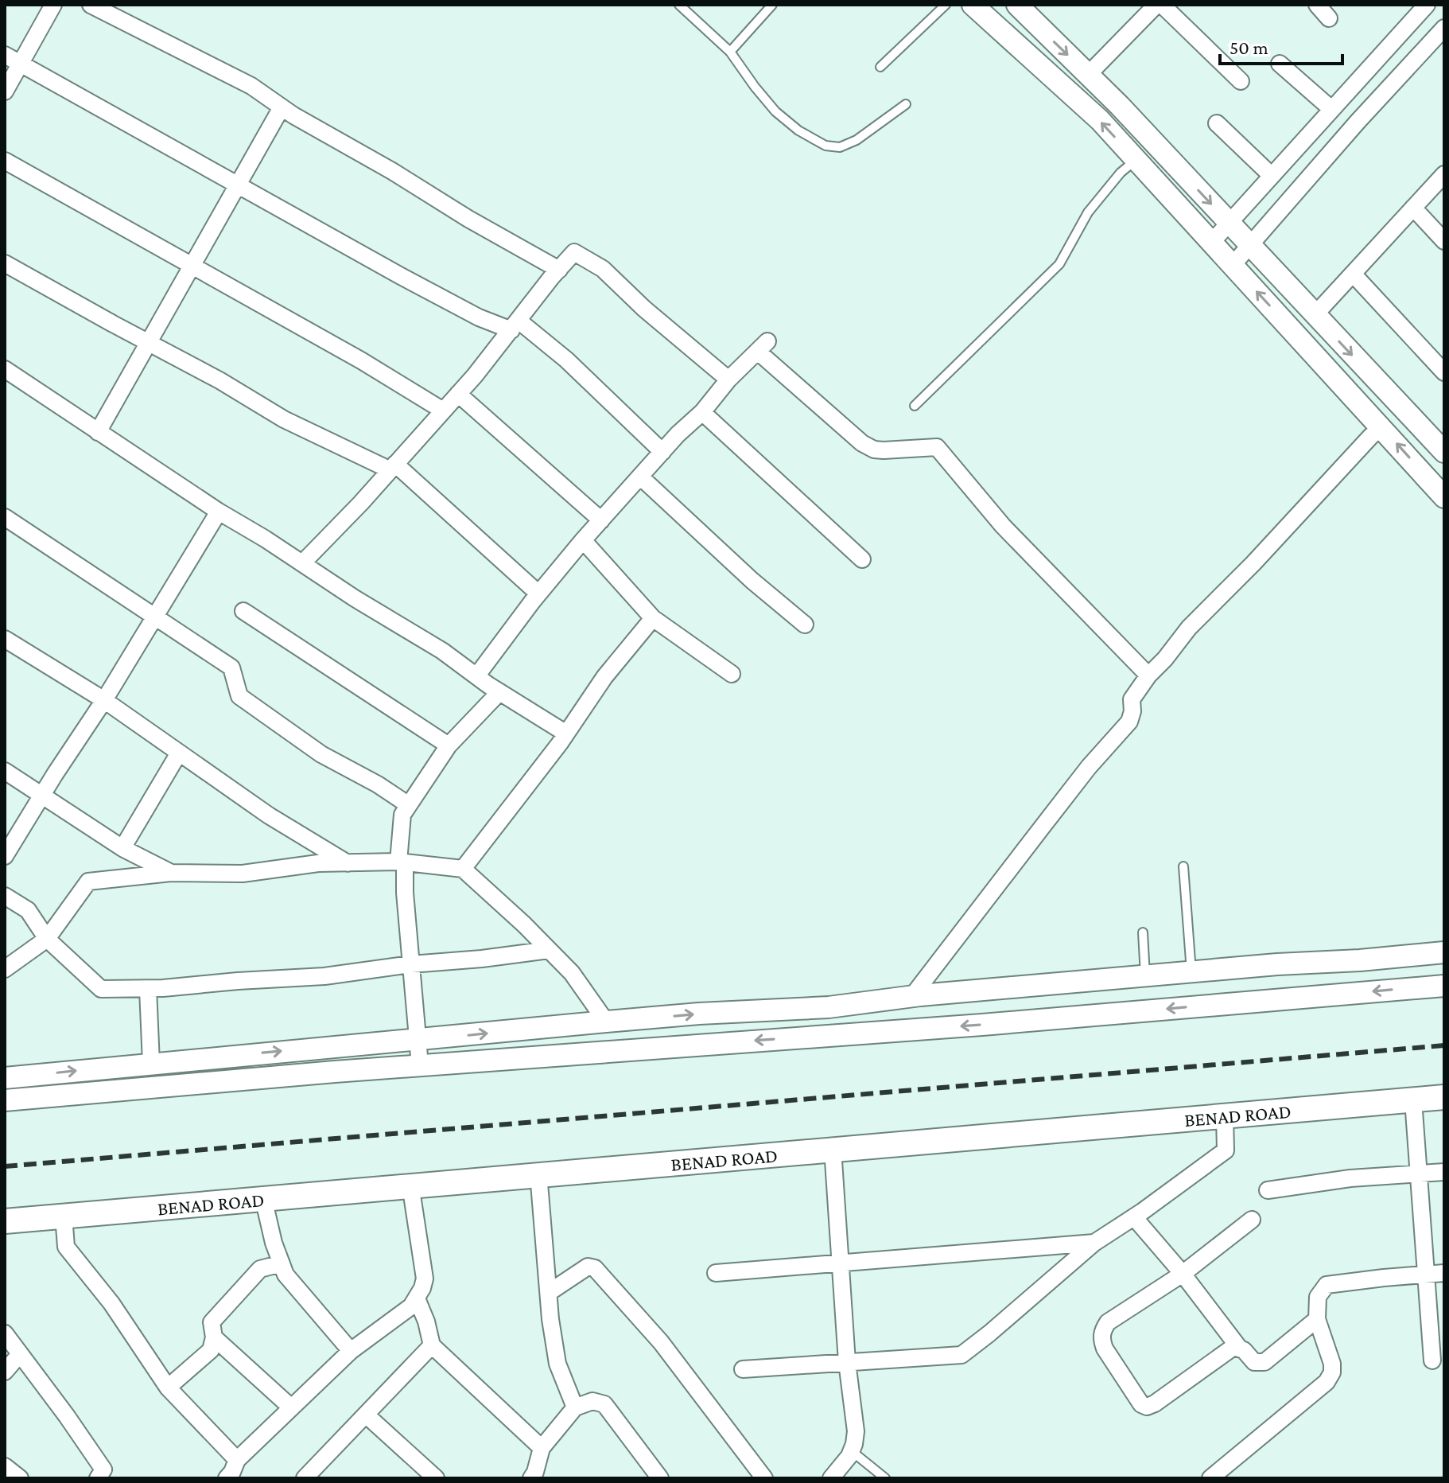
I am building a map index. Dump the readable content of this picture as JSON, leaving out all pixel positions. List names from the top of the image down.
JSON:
{
  "streets": {
    "main road": ["BENAD ROAD"]
  },
  "scale_bar": "50 m"
}
